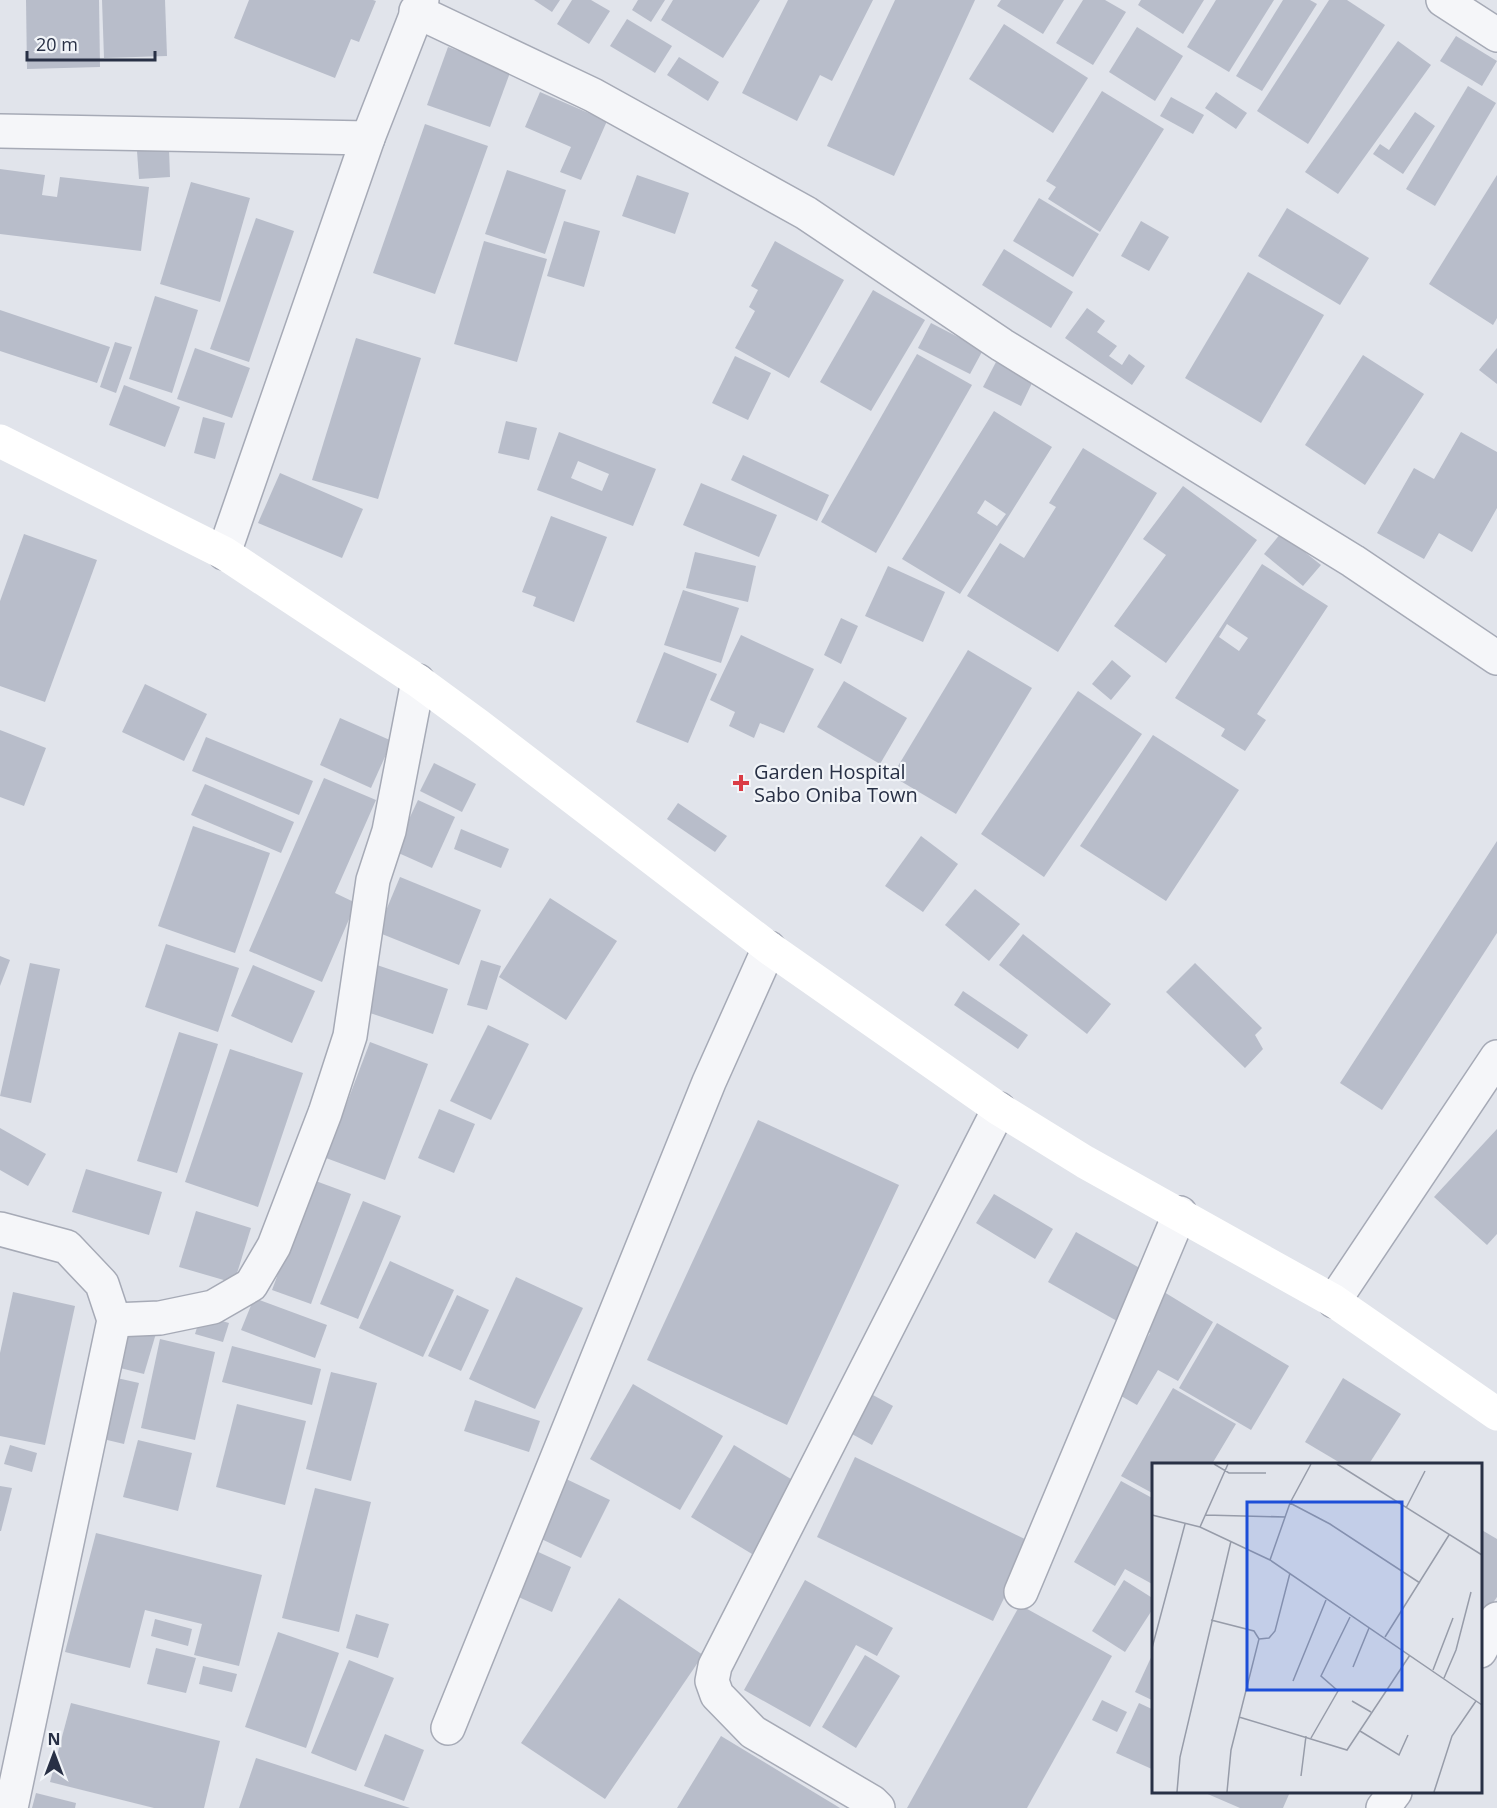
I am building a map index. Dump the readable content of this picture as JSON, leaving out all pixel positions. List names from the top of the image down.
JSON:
{
  "places": {
    "health": ["Garden Hospital Sabo Oniba Town"]
  },
  "scale_bar": "20 m",
  "north": "top"
}
